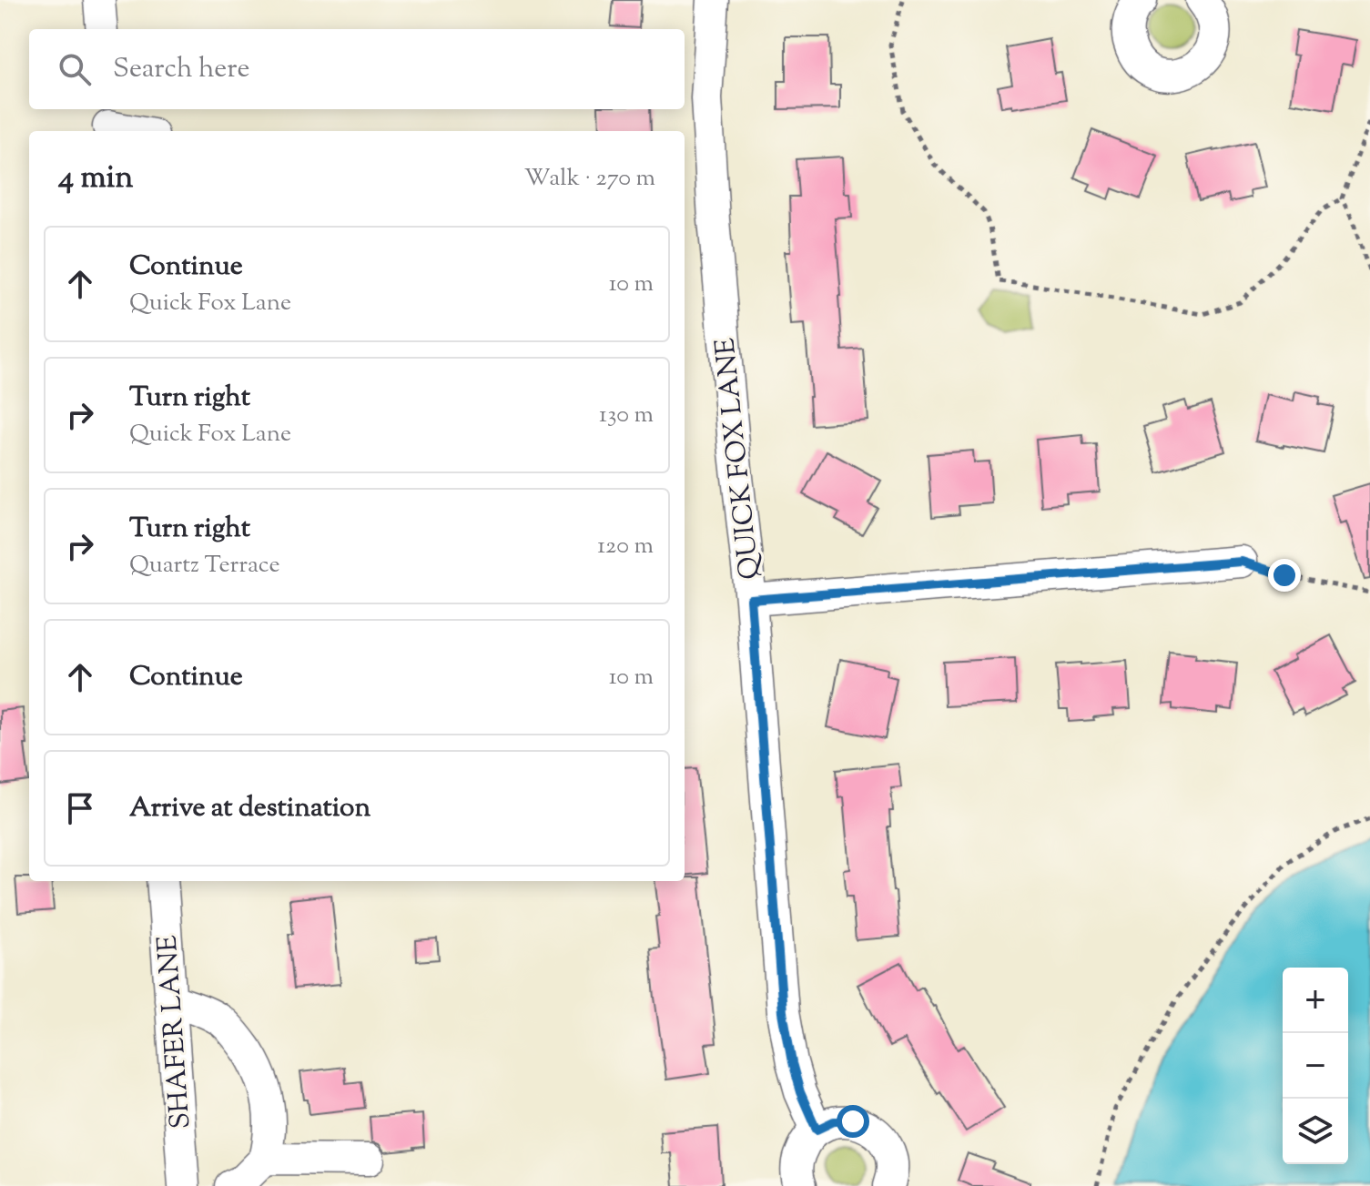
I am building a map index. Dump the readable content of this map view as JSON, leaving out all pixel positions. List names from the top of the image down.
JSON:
{
  "streets": {
    "street": ["QUICK FOX LANE", "SHAFER LANE"]
  },
  "page": {
    "search": "Search here",
    "heading": ["4 min", "Walk · 270 m"],
    "list": [
      ["Continue", "Quick Fox Lane", "10 m"],
      ["Turn right", "Quick Fox Lane", "130 m"],
      ["Turn right", "Quartz Terrace", "120 m"],
      ["Continue", "10 m"],
      "Arrive at destination"
    ],
    "map_buttons": ["+", "−"]
  }
}
